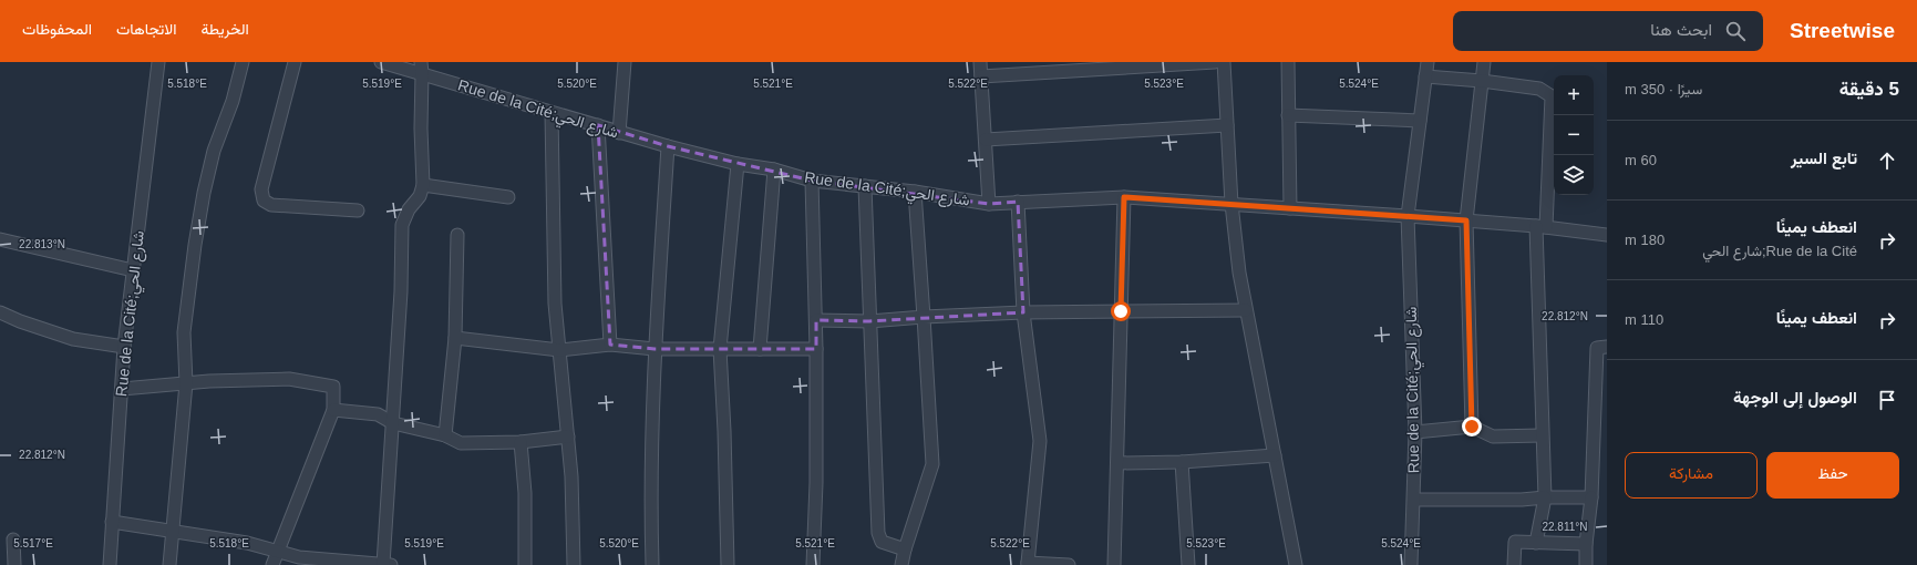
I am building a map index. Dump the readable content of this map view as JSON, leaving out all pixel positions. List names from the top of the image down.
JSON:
{
  "streets": {
    "street": ["Rue de la Cité;شارع الحي"]
  },
  "page": {
    "header": "Streetwise",
    "search": "ابحث هنا",
    "nav": ["الخريطة", "الاتجاهات", "المحفوظات"],
    "heading": ["5 دقيقة", "سيرًا · 350 m"],
    "map_buttons": ["+", "−"],
    "list": [
      ["تابع السير", "60 m"],
      ["انعطف يمينًا", "Rue de la Cité;شارع الحي", "180 m"],
      ["انعطف يمينًا", "110 m"],
      "الوصول إلى الوجهة"
    ],
    "buttons": ["حفظ", "مشاركة"]
  },
  "coordinates": [
    "5.518°E",
    "5.519°E",
    "5.520°E",
    "5.521°E",
    "5.522°E",
    "5.523°E",
    "5.524°E",
    "22.813°N",
    "22.812°N",
    "22.811°N",
    "5.517°E"
  ]
}
